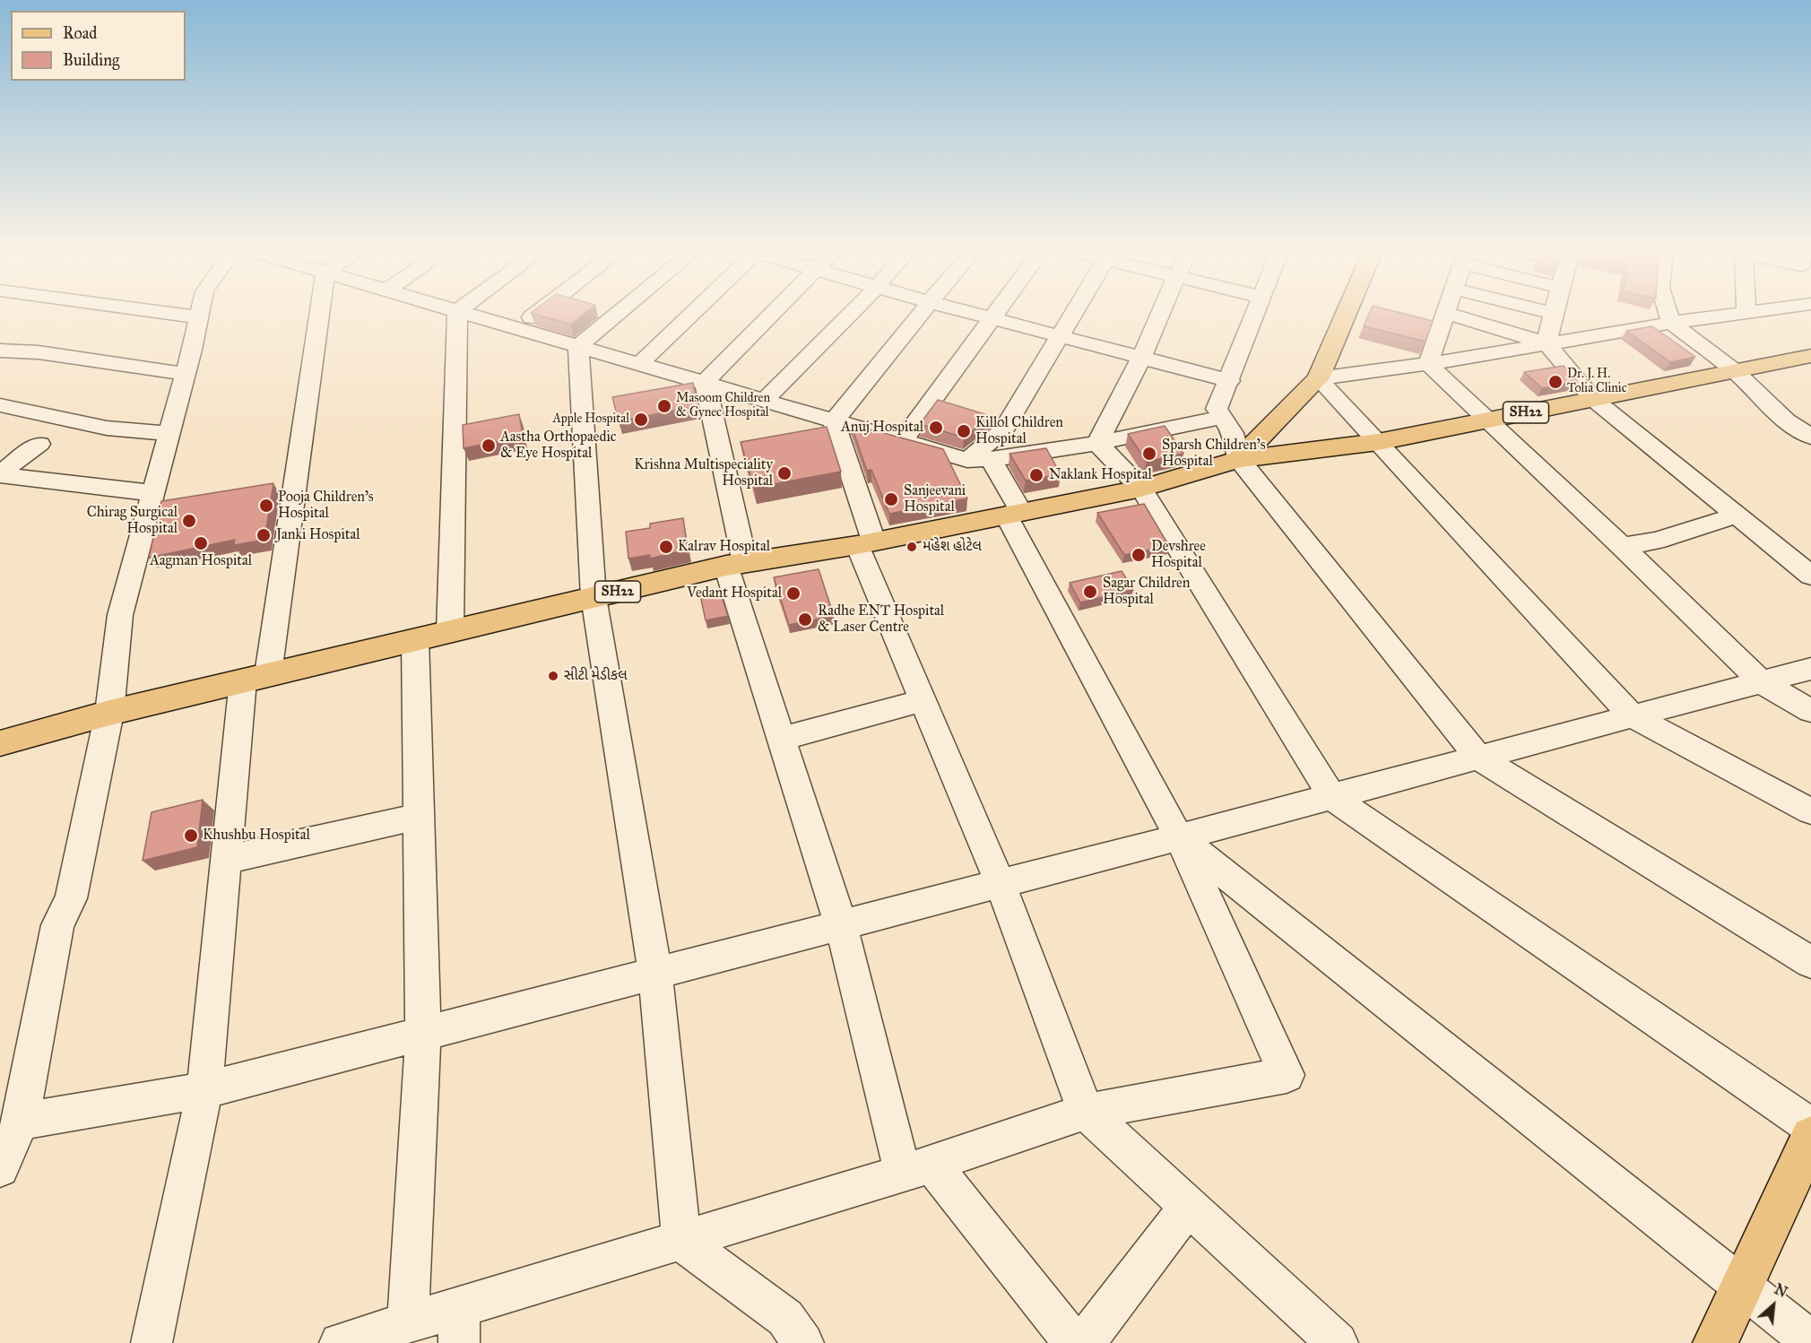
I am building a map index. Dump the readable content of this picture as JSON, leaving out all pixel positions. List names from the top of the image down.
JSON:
{
  "streets": {
    "main road": ["SH22"]
  },
  "places": [
    "Dr. J. H. Tolia Clinic",
    "Masoom Children & Gynec Hospital",
    "Apple Hospital",
    "Anuj Hospital",
    "Killol Children Hospital",
    "Aastha Orthopaedic & Eye Hospital",
    "Sparsh Children's Hospital",
    "Krishna Multispeciality Hospital",
    "Naklank Hospital",
    "Sanjeevani Hospital",
    "Pooja Children's Hospital",
    "Chirag Surgical Hospital",
    "Janki Hospital",
    "Aagman Hospital",
    "Kalrav Hospital",
    "મહેશ હોટેલ",
    "Devshree Hospital",
    "Sagar Children Hospital",
    "Vedant Hospital",
    "Radhe ENT Hospital & Laser Centre",
    "સીટી મેડીકલ",
    "Khushbu Hospital"
  ],
  "legend": ["Road", "Building"],
  "north": "top right"
}
